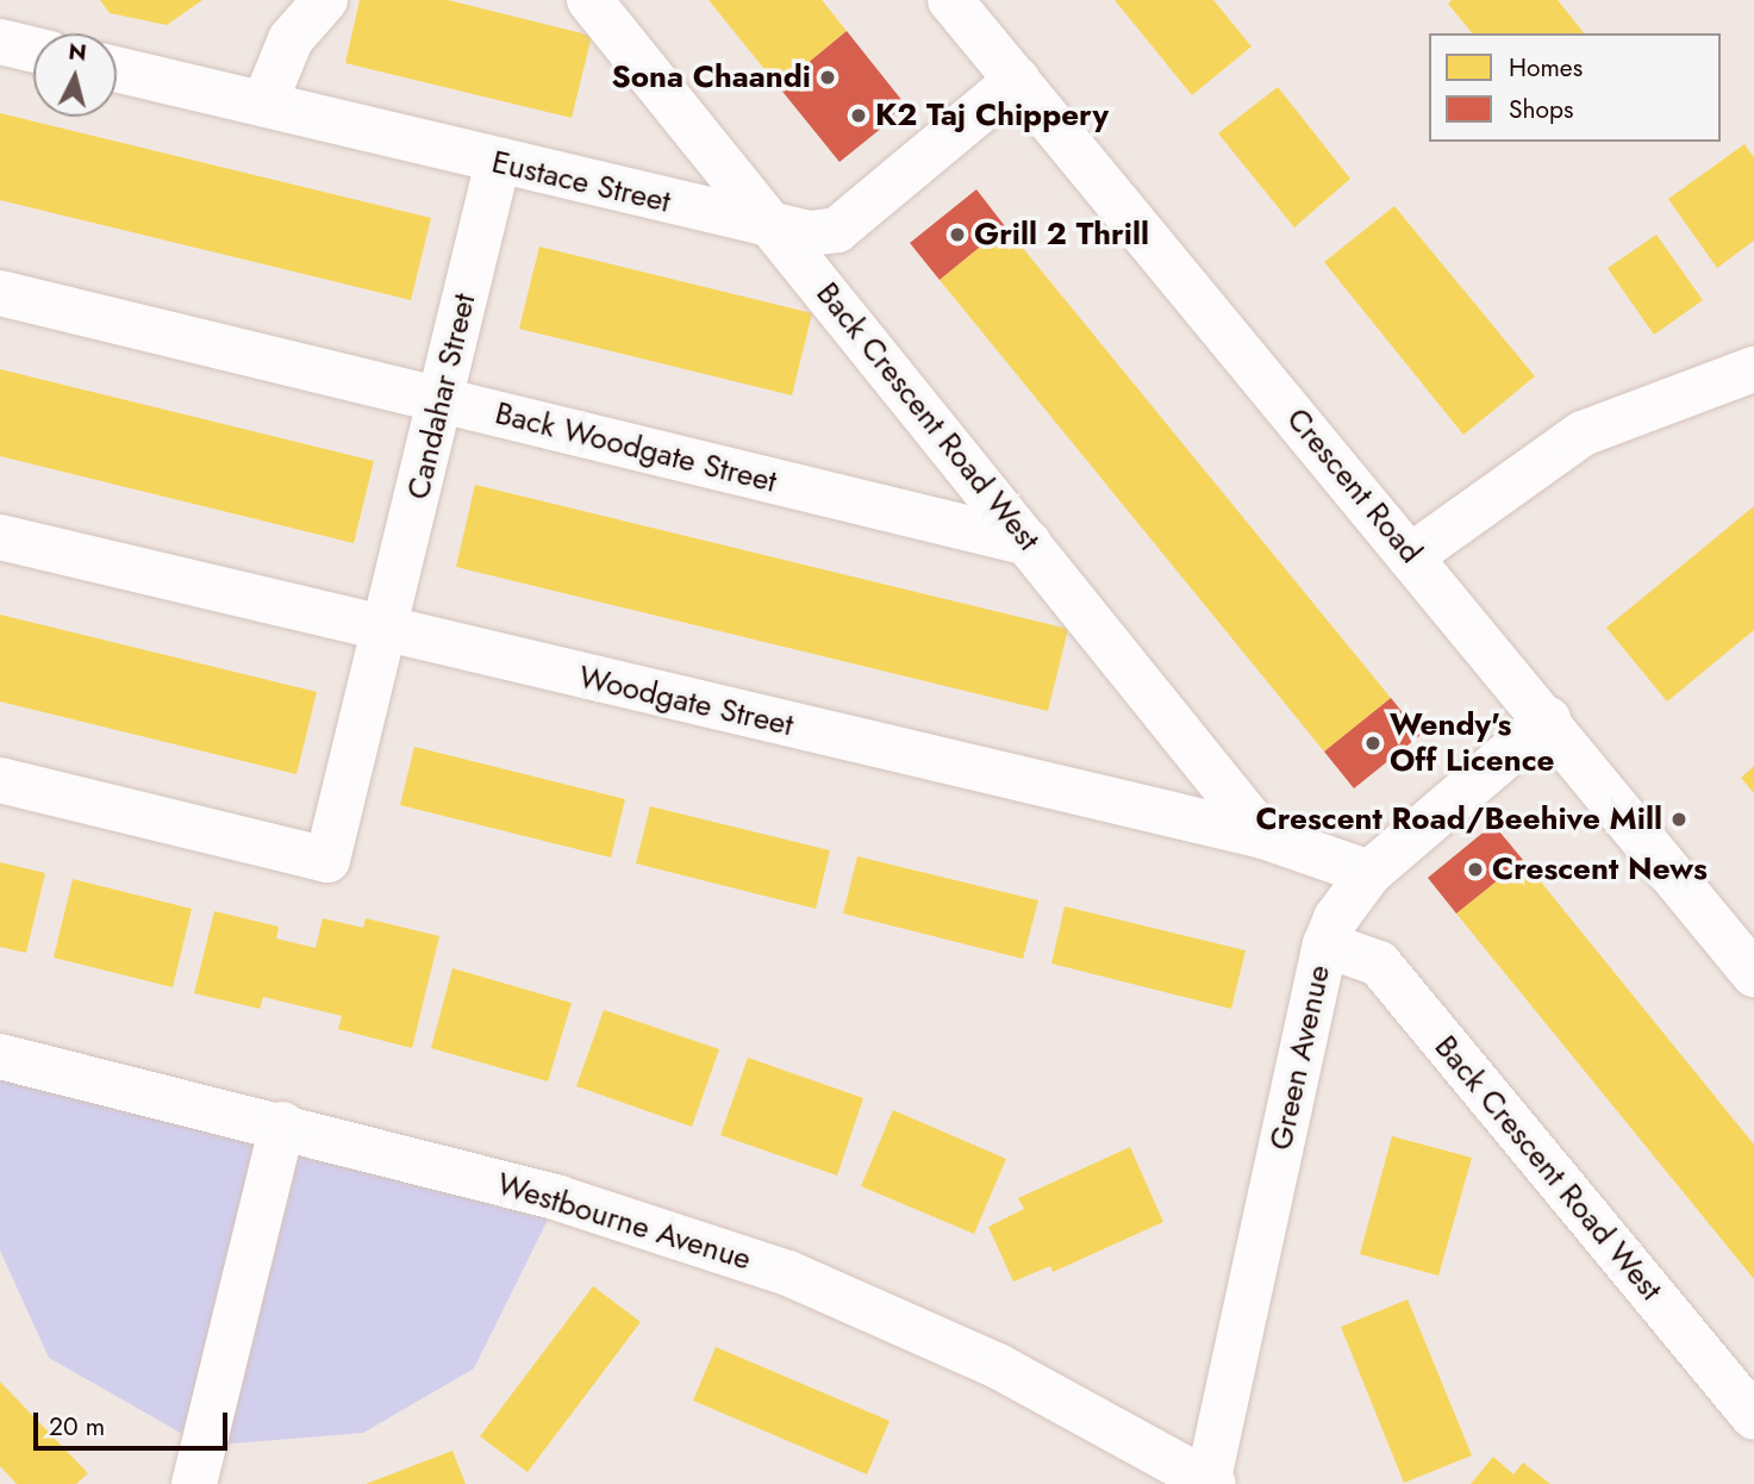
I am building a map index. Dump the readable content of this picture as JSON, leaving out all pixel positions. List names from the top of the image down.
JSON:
{
  "streets": {
    "street": [
      "Eustace Street",
      "Candahar Street",
      "Back Crescent Road West",
      "Back Woodgate Street",
      "Crescent Road",
      "Woodgate Street",
      "Green Avenue",
      "Westbourne Avenue"
    ]
  },
  "crossings": [
    ["Eustace Street", "Candahar Street"],
    ["Eustace Street", "Back Crescent Road West"],
    ["Eustace Street", "Crescent Road"],
    ["Candahar Street", "Back Woodgate Street"],
    ["Candahar Street", "Woodgate Street"],
    ["Back Crescent Road West", "Back Woodgate Street"],
    ["Back Crescent Road West", "Woodgate Street"],
    ["Back Crescent Road West", "Green Avenue"],
    ["Crescent Road", "Green Avenue"],
    ["Woodgate Street", "Green Avenue"],
    ["Green Avenue", "Westbourne Avenue"]
  ],
  "places": [
    "Sona Chaandi",
    "K2 Taj Chippery",
    "Grill 2 Thrill",
    "Wendy's Off Licence",
    "Crescent Road/Beehive Mill",
    "Crescent News"
  ],
  "legend": ["Homes", "Shops"],
  "scale_bar": "20 m",
  "north": "top"
}
